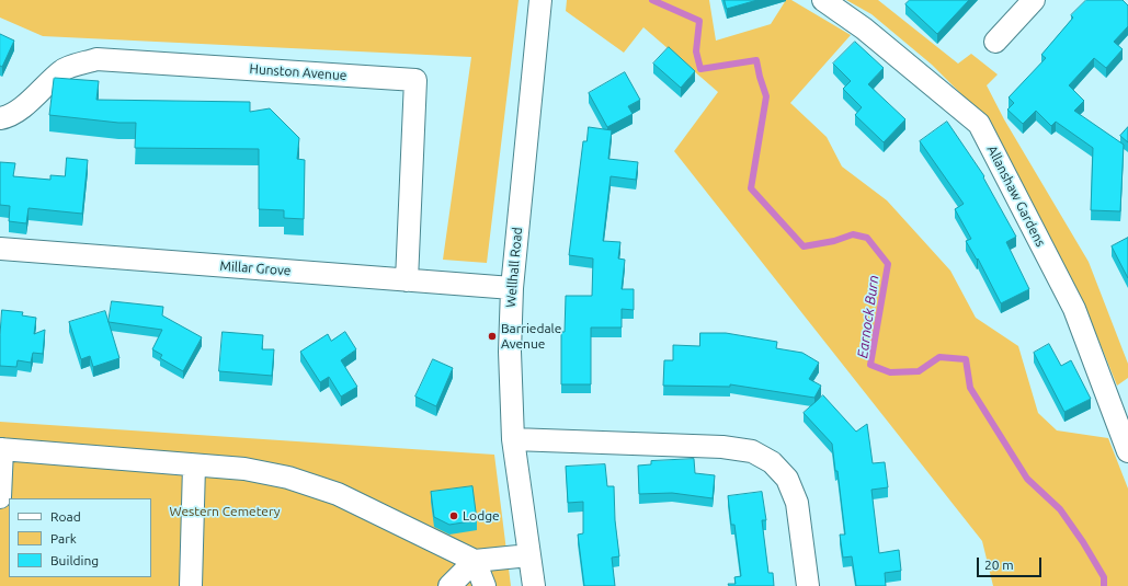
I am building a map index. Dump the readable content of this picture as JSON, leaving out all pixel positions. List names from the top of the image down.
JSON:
{
  "streets": {
    "street": [
      "Hunston Avenue",
      "Allanshaw Gardens",
      "Wellhall Road",
      "Millar Grove"
    ]
  },
  "crossings": [
    ["Hunston Avenue", "Millar Grove"],
    ["Wellhall Road", "Millar Grove"]
  ],
  "water": ["Earnock Burn"],
  "parks": ["Western Cemetery"],
  "places": ["Barriedale Avenue", "Lodge"],
  "legend": ["Road", "Park", "Building"],
  "scale_bar": "20 m"
}
